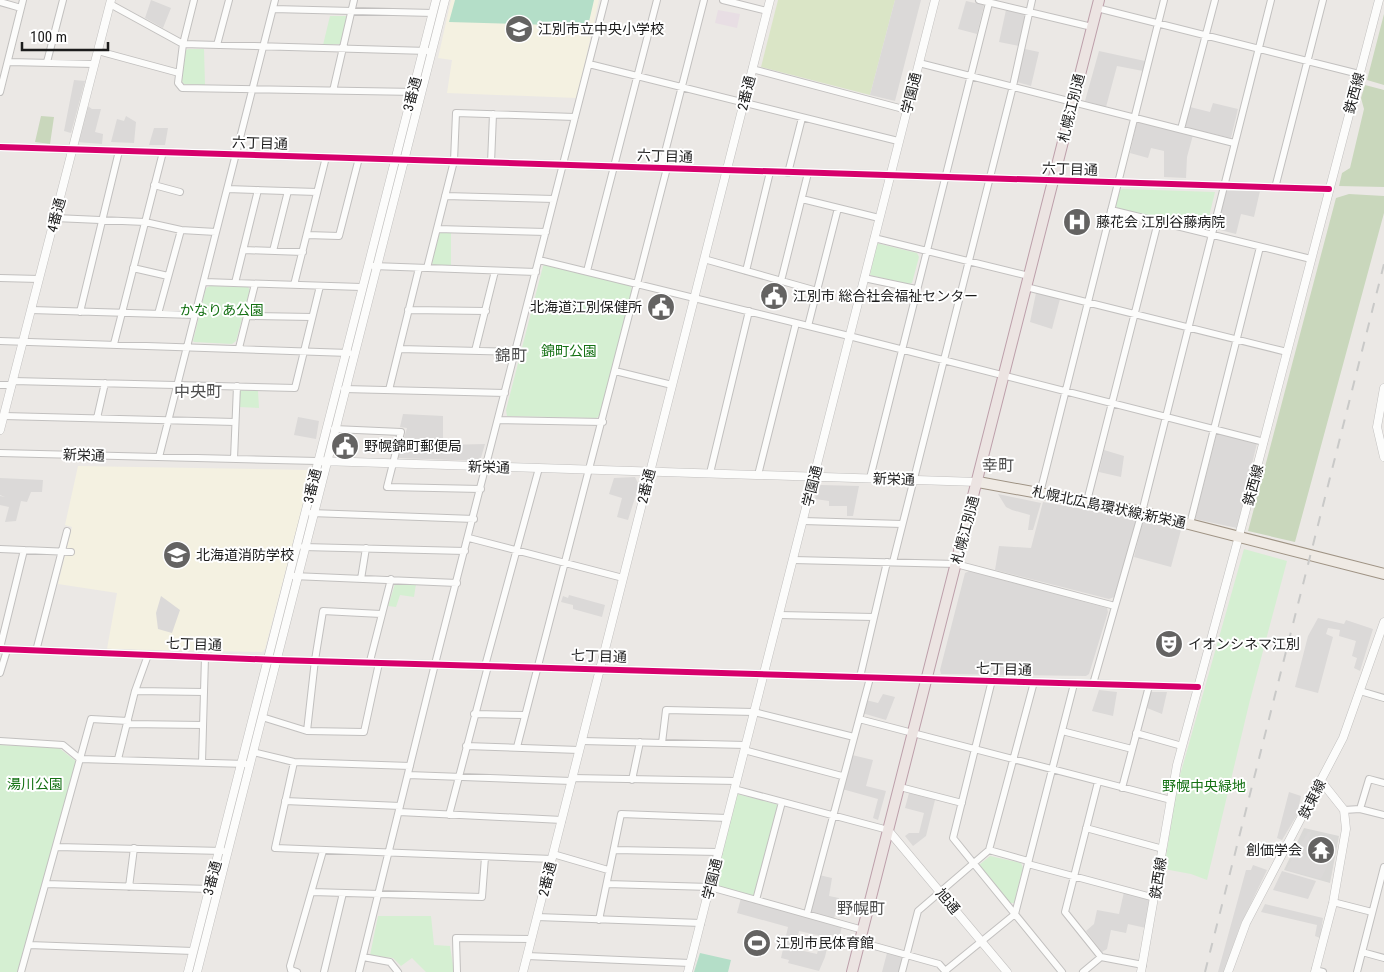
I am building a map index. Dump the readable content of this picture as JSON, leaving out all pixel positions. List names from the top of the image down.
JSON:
{
  "streets": {
    "highway": ["札幌江別通"],
    "main road": ["札幌北広島環状線;新栄通"],
    "street": [
      "2番通",
      "学園通",
      "鉄西線",
      "3番通",
      "六丁目通",
      "4番通",
      "新栄通",
      "七丁目通",
      "鉄東線",
      "旭通"
    ]
  },
  "crossings": [
    ["2番通", "六丁目通"],
    ["2番通", "新栄通"],
    ["2番通", "七丁目通"],
    ["学園通", "六丁目通"],
    ["学園通", "新栄通"],
    ["学園通", "七丁目通"],
    ["鉄西線", "六丁目通"],
    ["鉄西線", "札幌北広島環状線;新栄通"],
    ["鉄西線", "七丁目通"],
    ["3番通", "六丁目通"],
    ["3番通", "新栄通"],
    ["3番通", "七丁目通"],
    ["札幌江別通", "六丁目通"],
    ["札幌江別通", "新栄通"],
    ["札幌江別通", "札幌北広島環状線;新栄通"],
    ["札幌江別通", "七丁目通"],
    ["札幌江別通", "旭通"],
    ["六丁目通", "4番通"],
    ["新栄通", "札幌北広島環状線;新栄通"]
  ],
  "districts": [
    "錦町",
    "中央町",
    "幸町",
    "野幌町"
  ],
  "parks": [
    "かなりあ公園",
    "錦町公園",
    "湯川公園",
    "野幌中央緑地"
  ],
  "places": {
    "school or university": ["江別市立中央小学校", "北海道消防学校"],
    "hospital": ["藤花会 江別谷藤病院"],
    "public building": ["江別市 総合社会福祉センター", "北海道江別保健所", "野幌錦町郵便局"],
    "theatre": ["イオンシネマ江別"],
    "temple": ["創価学会"],
    "sports": ["江別市民体育館"]
  },
  "scale_bar": "100 m"
}
